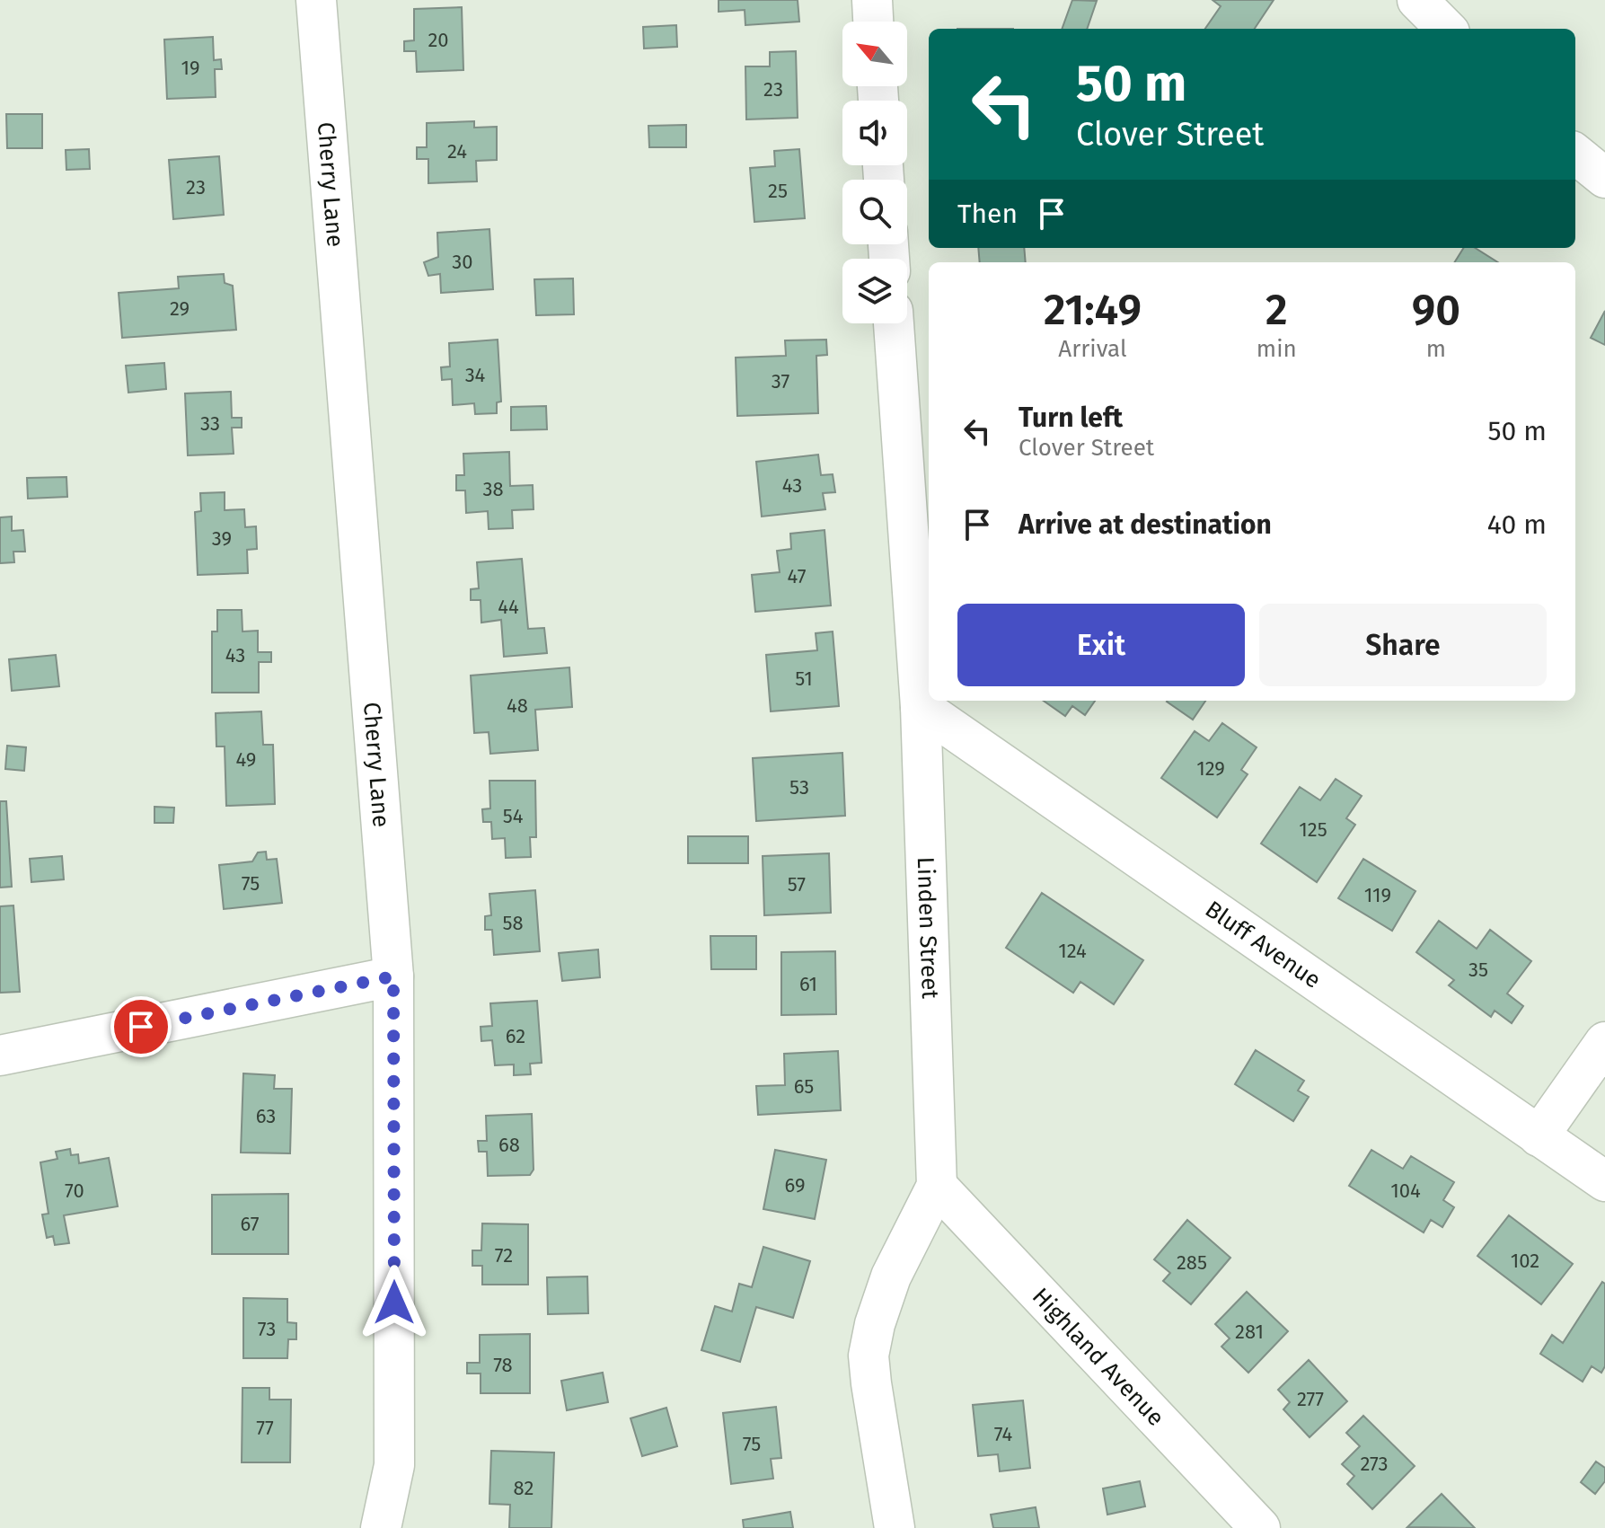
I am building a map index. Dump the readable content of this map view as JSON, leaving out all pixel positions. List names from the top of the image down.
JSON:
{
  "streets": {
    "street": [
      "Cherry Lane",
      "Linden Street",
      "Bluff Avenue",
      "Highland Avenue"
    ]
  },
  "crossings": [
    ["Linden Street", "Bluff Avenue"],
    ["Linden Street", "Highland Avenue"]
  ],
  "house_numbers": [
    "20",
    "19",
    "23",
    "24",
    "23",
    "25",
    "30",
    "29",
    "34",
    "37",
    "33",
    "43",
    "38",
    "39",
    "47",
    "44",
    "43",
    "51",
    "48",
    "49",
    "129",
    "53",
    "54",
    "125",
    "75",
    "57",
    "119",
    "58",
    "124",
    "35",
    "61",
    "62",
    "65",
    "63",
    "68",
    "69",
    "70",
    "104",
    "67",
    "72",
    "102",
    "285",
    "73",
    "281",
    "78",
    "277",
    "77",
    "74",
    "75",
    "273",
    "82"
  ],
  "north": "top left",
  "page": {
    "turn": ["50 m", "Clover Street"],
    "then": "Then",
    "eta": [
      "21:49",
      "Arrival",
      "2",
      "min",
      "90",
      "m"
    ],
    "list": [
      {
        "name": "Turn left",
        "note": "Clover Street",
        "value": "50 m"
      },
      {
        "name": "Arrive at destination",
        "value": "40 m"
      }
    ],
    "buttons": ["Exit", "Share"]
  }
}
